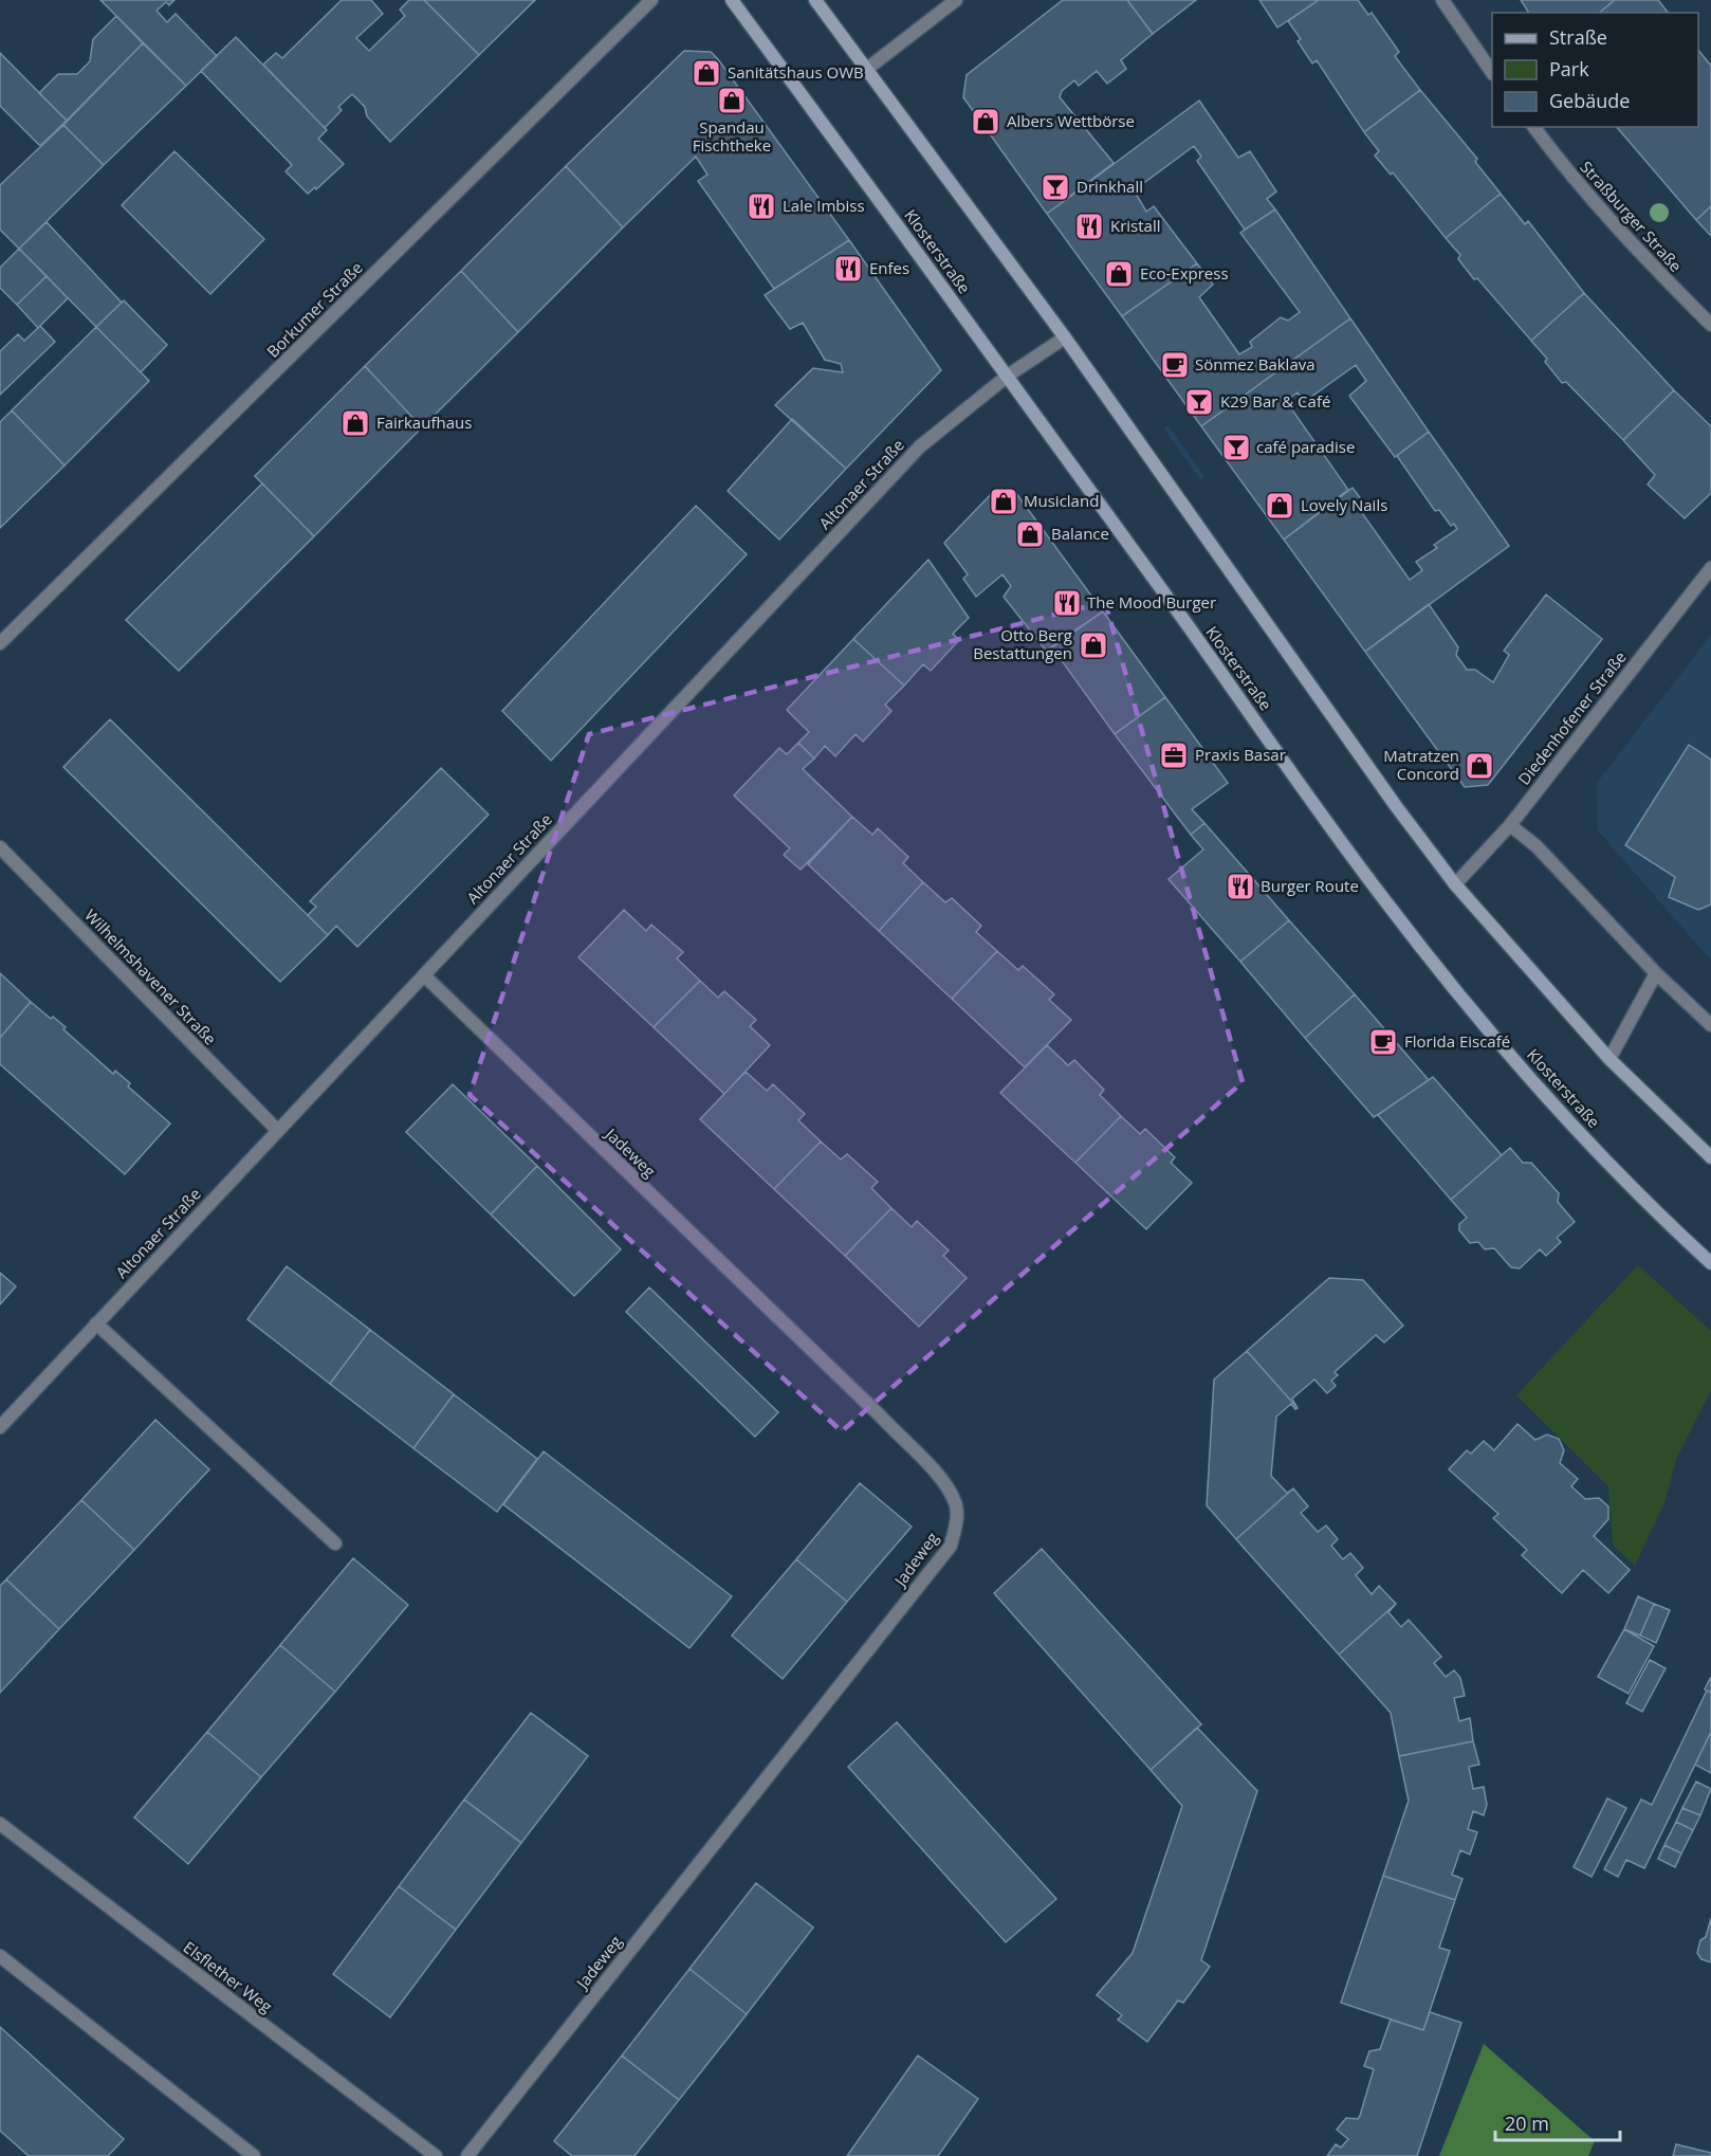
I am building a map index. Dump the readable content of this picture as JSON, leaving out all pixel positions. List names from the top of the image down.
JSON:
{
  "streets": {
    "main road": ["Klosterstraße"],
    "street": [
      "Straßburger Straße",
      "Borkumer Straße",
      "Altonaer Straße",
      "Diedenhofener Straße",
      "Wilhelmshavener Straße",
      "Jadeweg",
      "Elsflether Weg"
    ]
  },
  "crossings": [
    ["Klosterstraße", "Altonaer Straße"],
    ["Altonaer Straße", "Wilhelmshavener Straße"],
    ["Altonaer Straße", "Jadeweg"]
  ],
  "places": {
    "shop": [
      "Sanitätshaus OWB",
      "Spandau Fischtheke",
      "Albers Wettbörse",
      "Eco-Express",
      "Fairkaufhaus",
      "Musicland",
      "Lovely Nails",
      "Balance",
      "Otto Berg Bestattungen",
      "Matratzen Concord"
    ],
    "bar": ["Drinkhall", "K29 Bar & Café", "café paradise"],
    "restaurant": [
      "Lale Imbiss",
      "Kristall",
      "Enfes",
      "The Mood Burger",
      "Burger Route"
    ],
    "cafe": ["Sönmez Baklava", "Florida Eiscafé"],
    "office": ["Praxis Basar"]
  },
  "legend": ["Straße", "Park", "Gebäude"],
  "scale_bar": "20 m"
}
